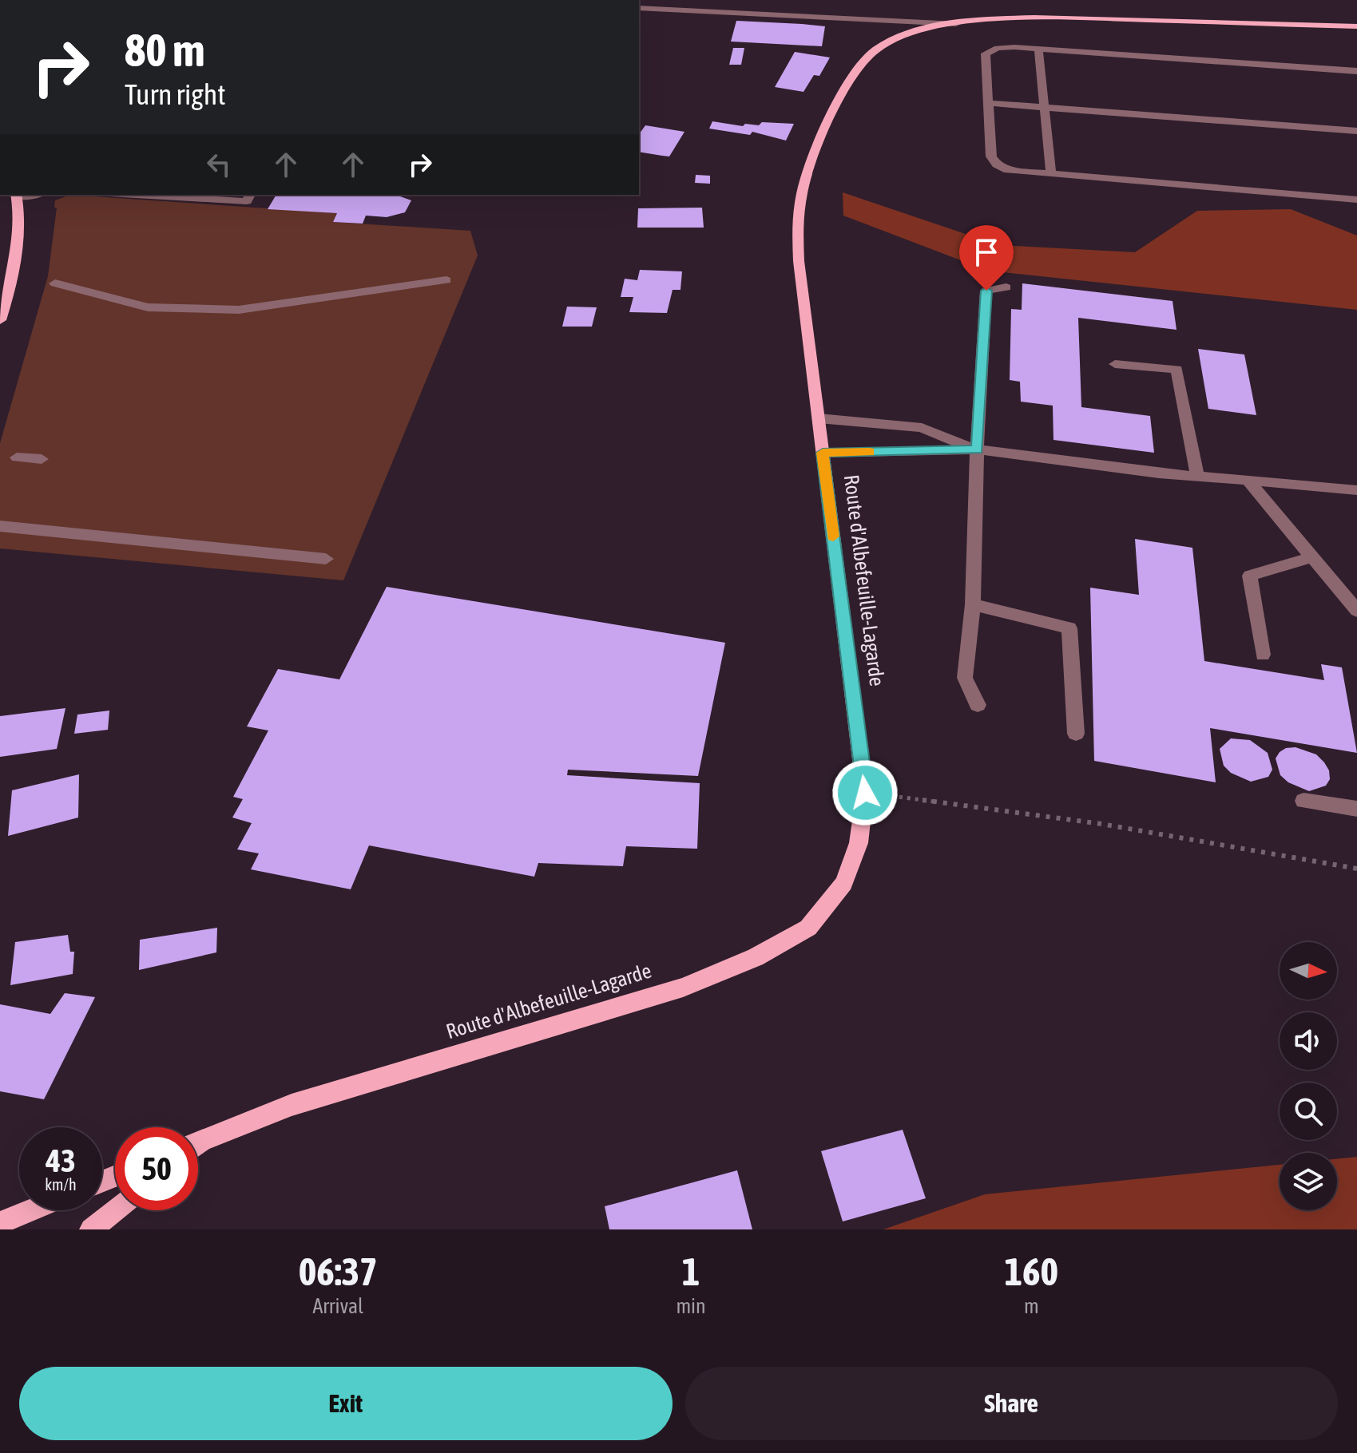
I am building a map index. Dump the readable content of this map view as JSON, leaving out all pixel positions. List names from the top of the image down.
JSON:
{
  "streets": {
    "main road": ["Route d'Albefeuille-Lagarde"]
  },
  "north": "right",
  "page": {
    "turn": ["80 m", "Turn right"],
    "speed": "43 km/h",
    "limit": "50",
    "eta": [
      "06:37",
      "Arrival",
      "1",
      "min",
      "160",
      "m"
    ],
    "buttons": ["Exit", "Share"]
  }
}
